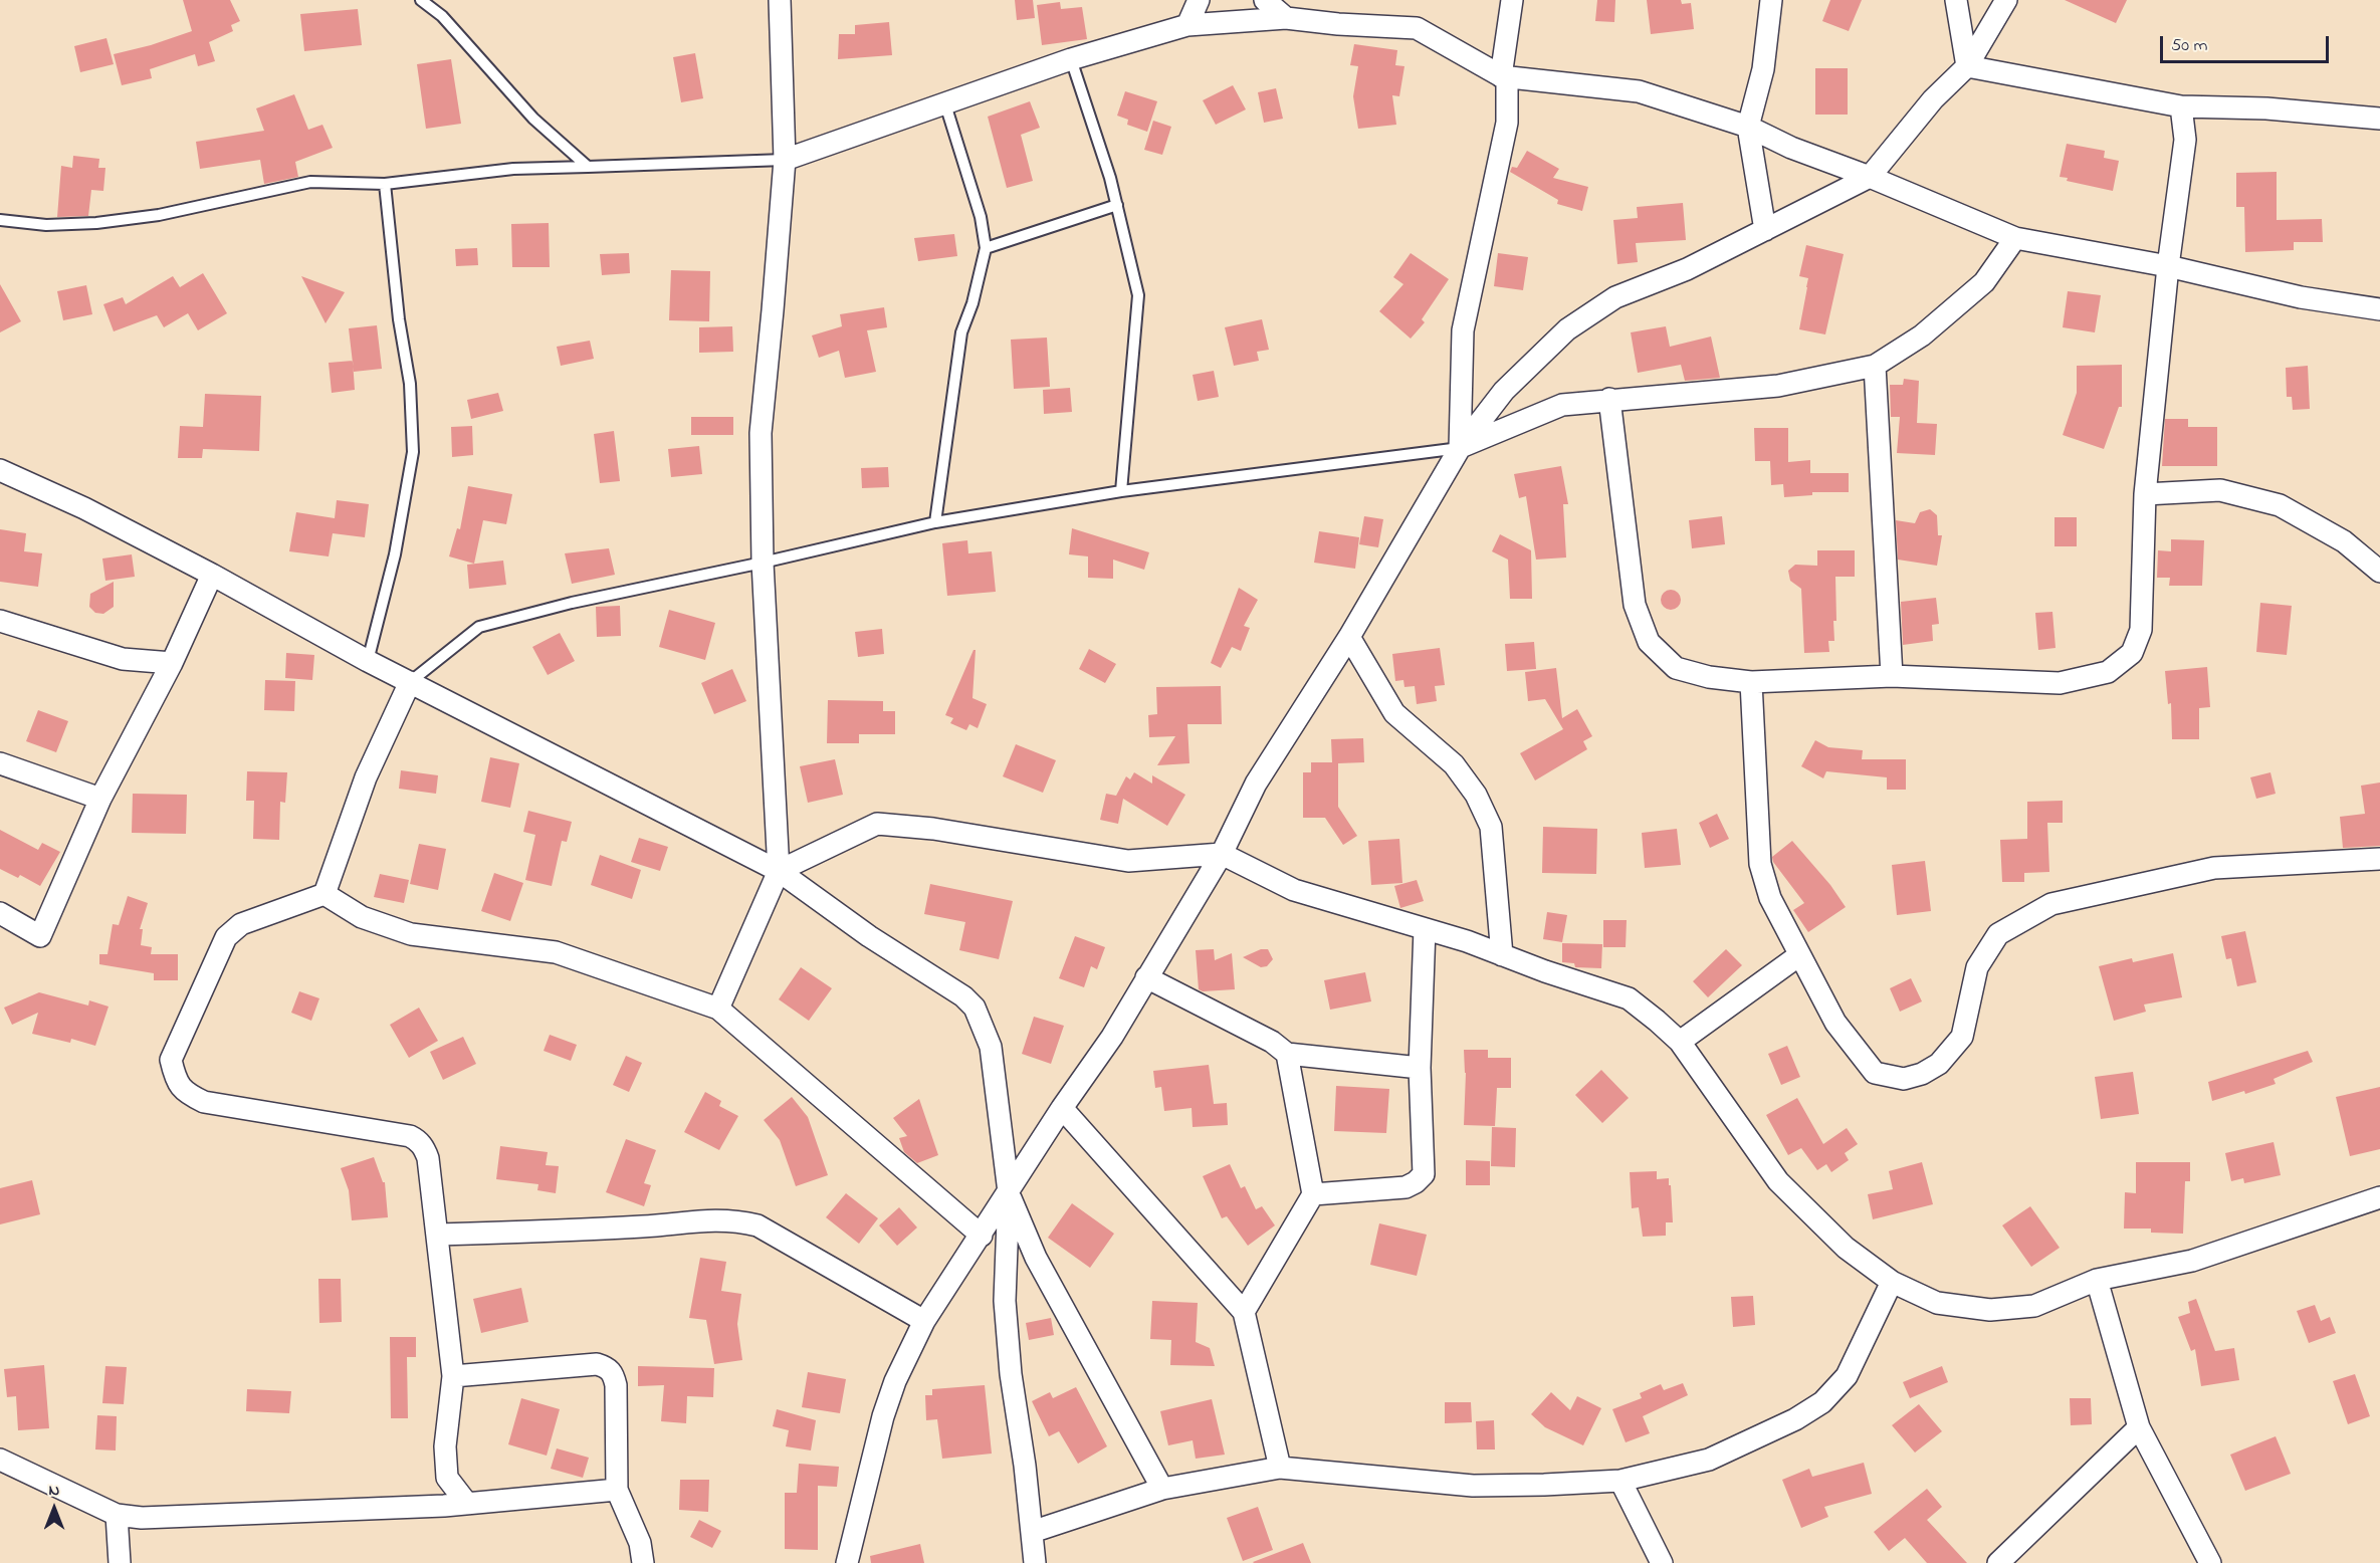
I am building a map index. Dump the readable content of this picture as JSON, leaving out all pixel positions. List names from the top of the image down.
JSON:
{
  "scale_bar": "50 m",
  "north": "top"
}
